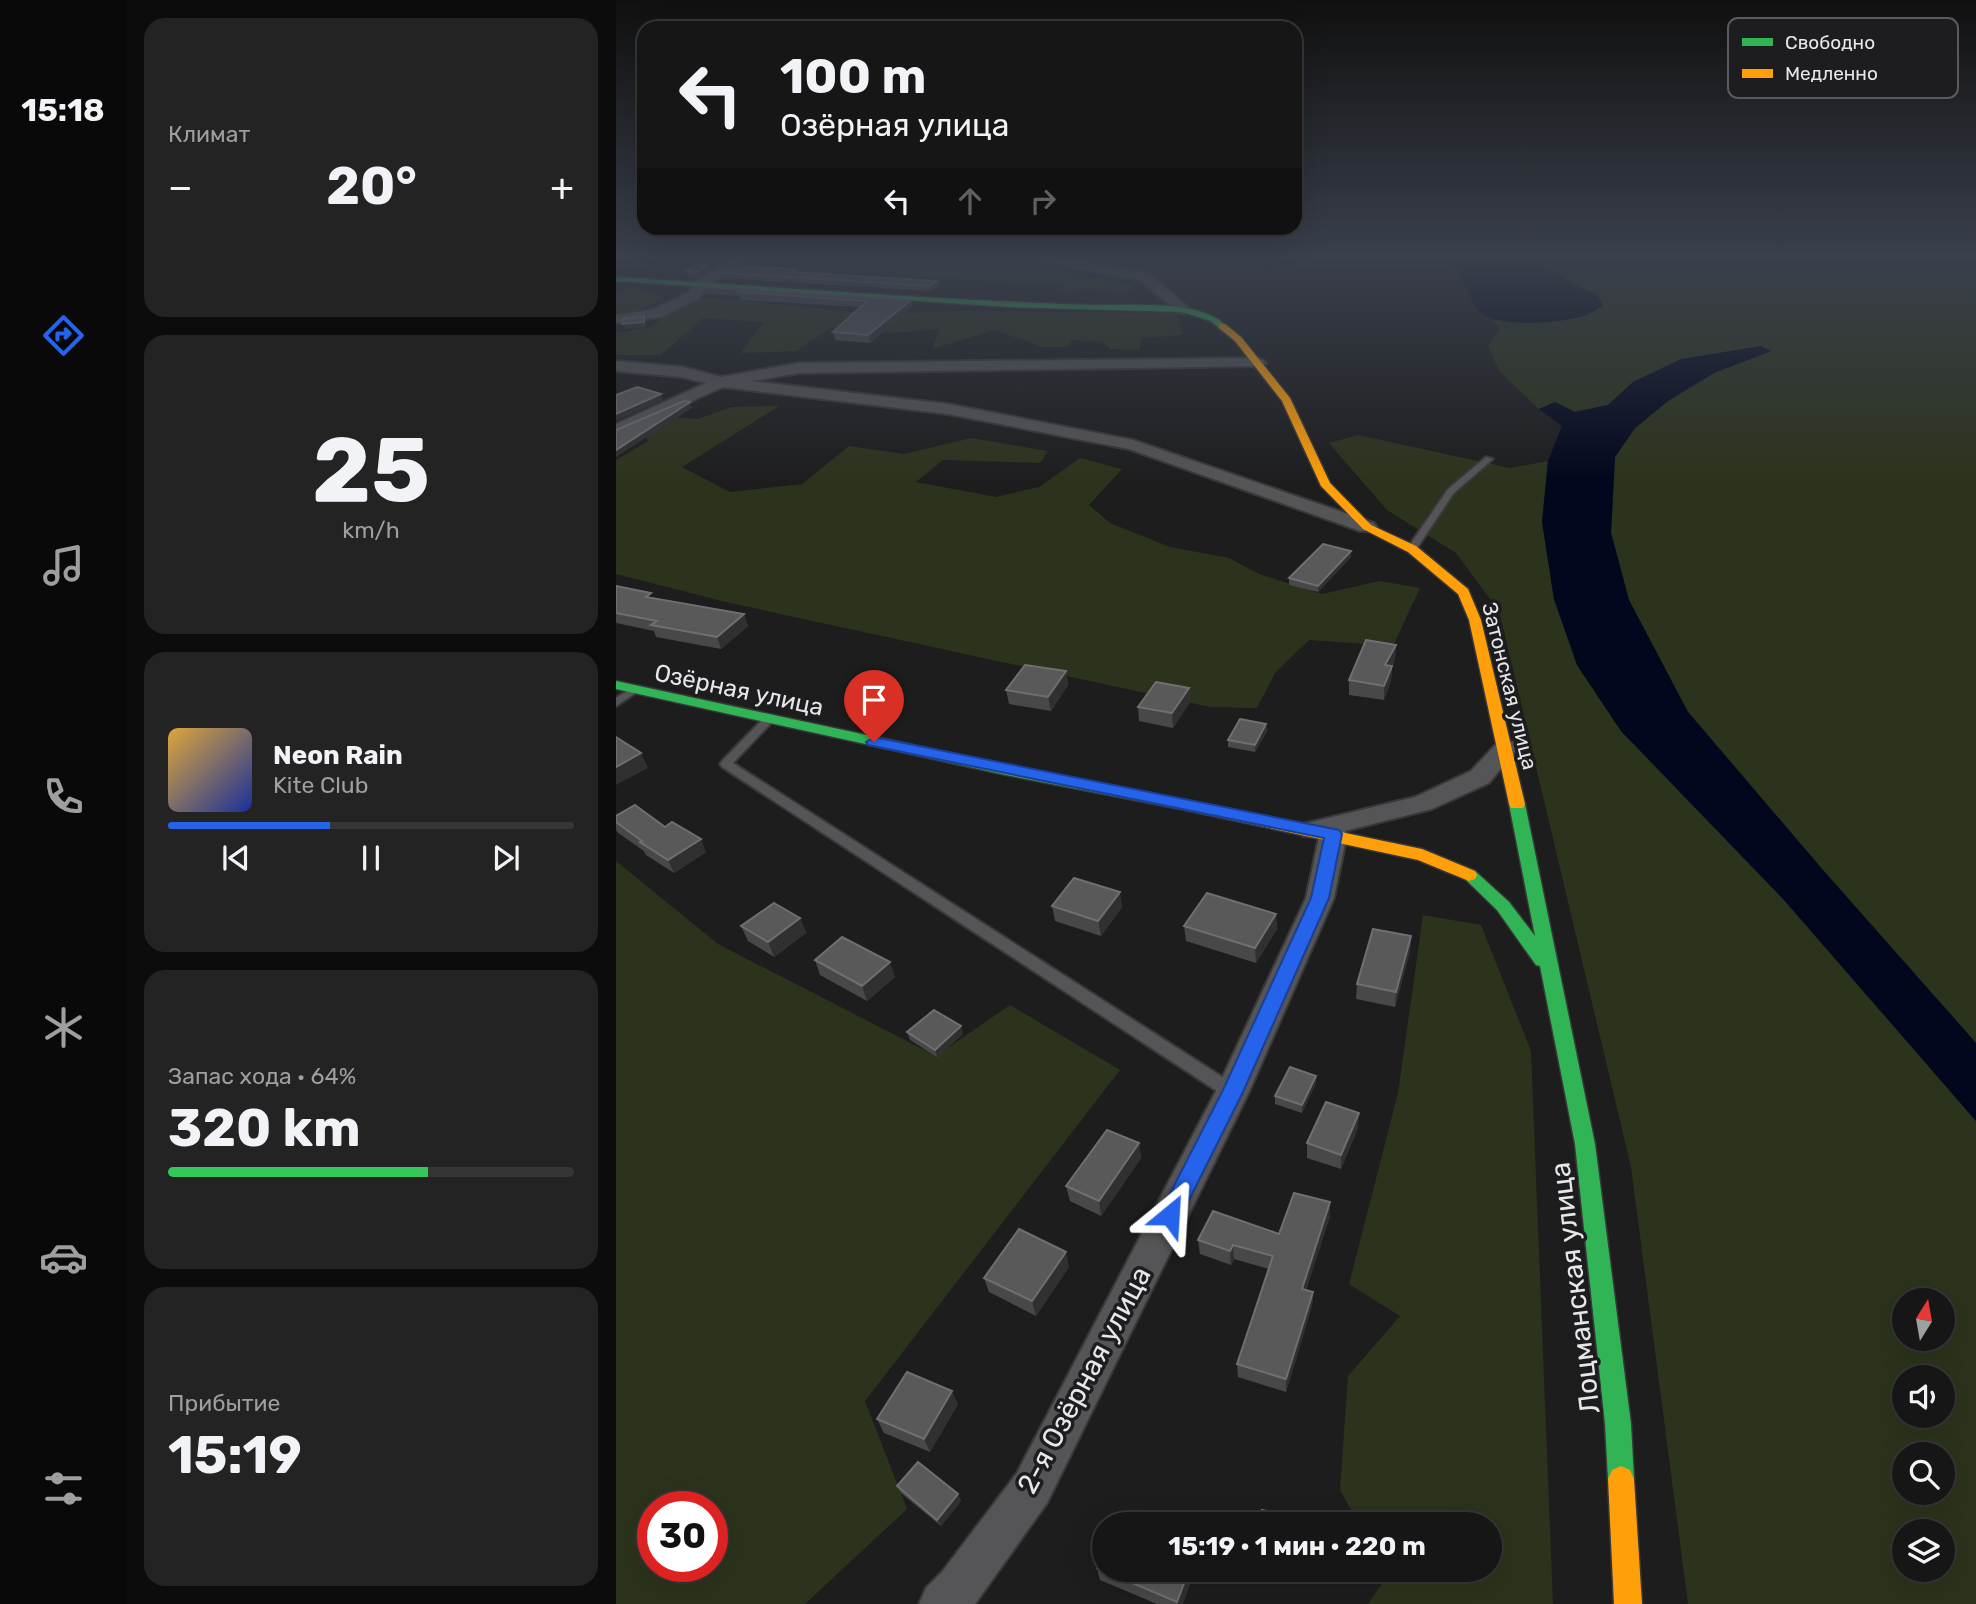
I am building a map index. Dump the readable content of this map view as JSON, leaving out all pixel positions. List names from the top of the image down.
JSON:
{
  "streets": {
    "street": [
      "Затонская улица",
      "Озёрная улица",
      "Лоцманская улица",
      "2-я Озёрная улица"
    ]
  },
  "crossings": [
    ["Затонская улица", "Озёрная улица"],
    ["Затонская улица", "Лоцманская улица"],
    ["Озёрная улица", "Лоцманская улица"],
    ["Озёрная улица", "2-я Озёрная улица"]
  ],
  "legend": ["Свободно", "Медленно"],
  "north": "top",
  "page": {
    "tabs": "15:18",
    "tile": [
      "Климат",
      ["25", "km/h"],
      ["Запас хода · 64%", "320 km"],
      ["Прибытие", "15:19"]
    ],
    "turn": ["100 m", "Озёрная улица"],
    "heat": ["−", "20°", "+"],
    "song": ["Neon Rain", "Kite Club"],
    "limit": "30",
    "trip": "15:19 · 1 мин · 220 m"
  }
}
